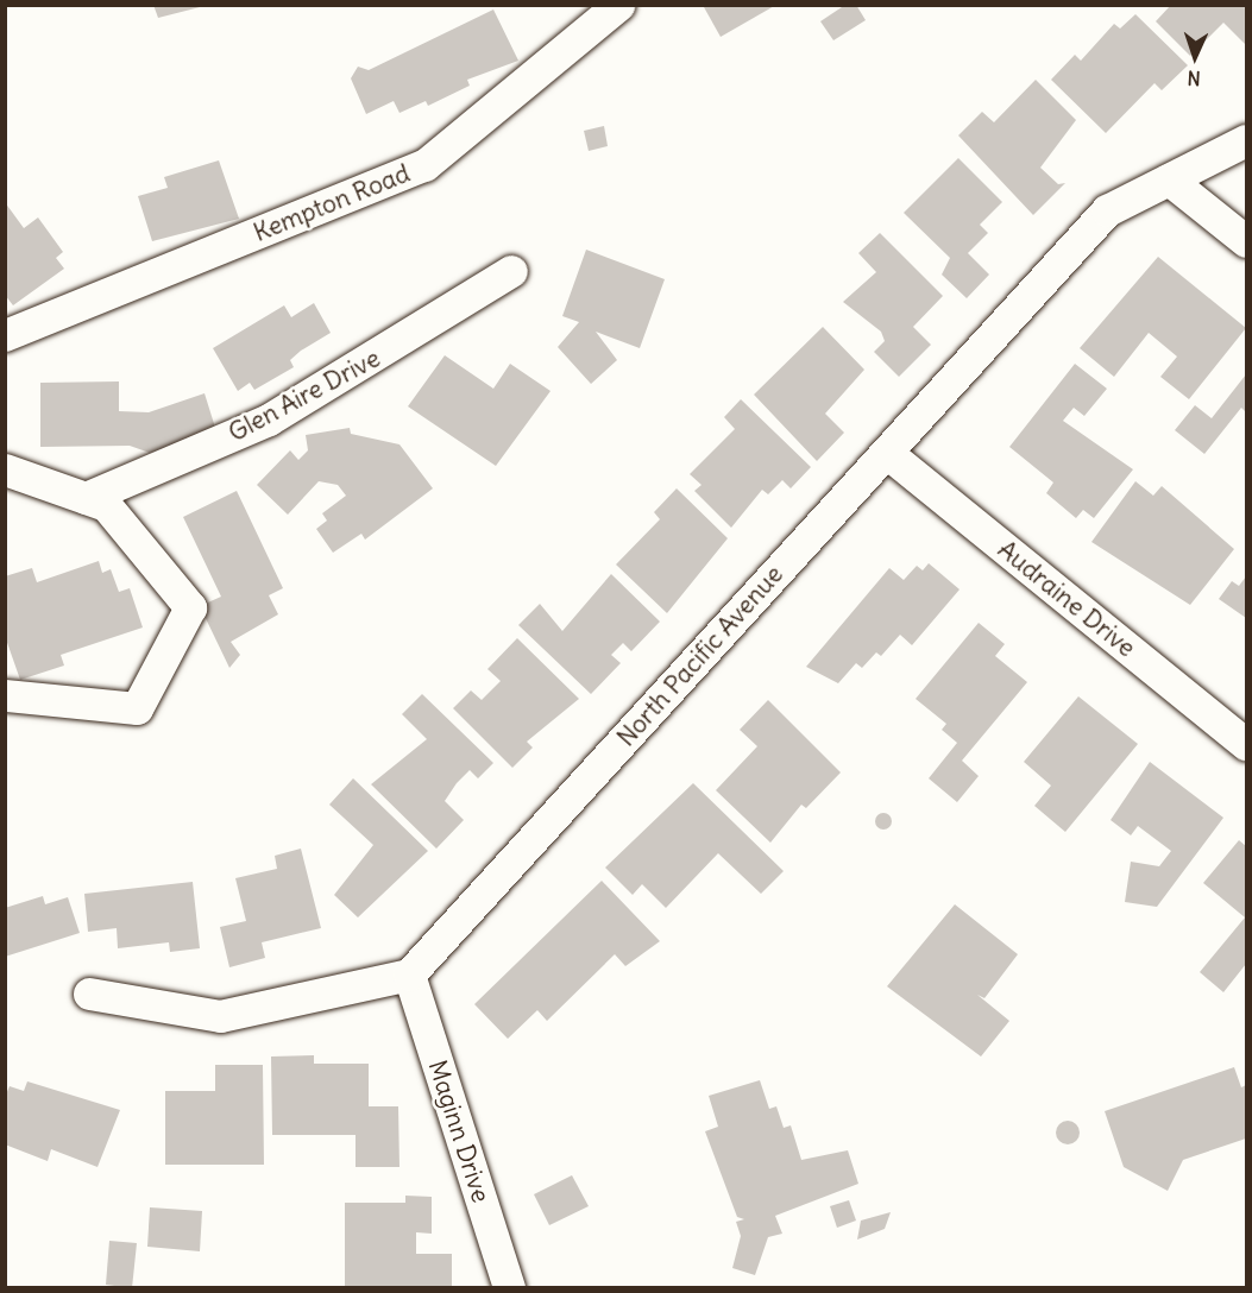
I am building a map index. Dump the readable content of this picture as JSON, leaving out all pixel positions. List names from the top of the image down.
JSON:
{
  "streets": {
    "street": [
      "Kempton Road",
      "Glen Aire Drive",
      "Audraine Drive",
      "North Pacific Avenue",
      "Maginn Drive"
    ]
  },
  "crossings": [
    ["Audraine Drive", "North Pacific Avenue"],
    ["North Pacific Avenue", "Maginn Drive"]
  ],
  "north": "bottom"
}
